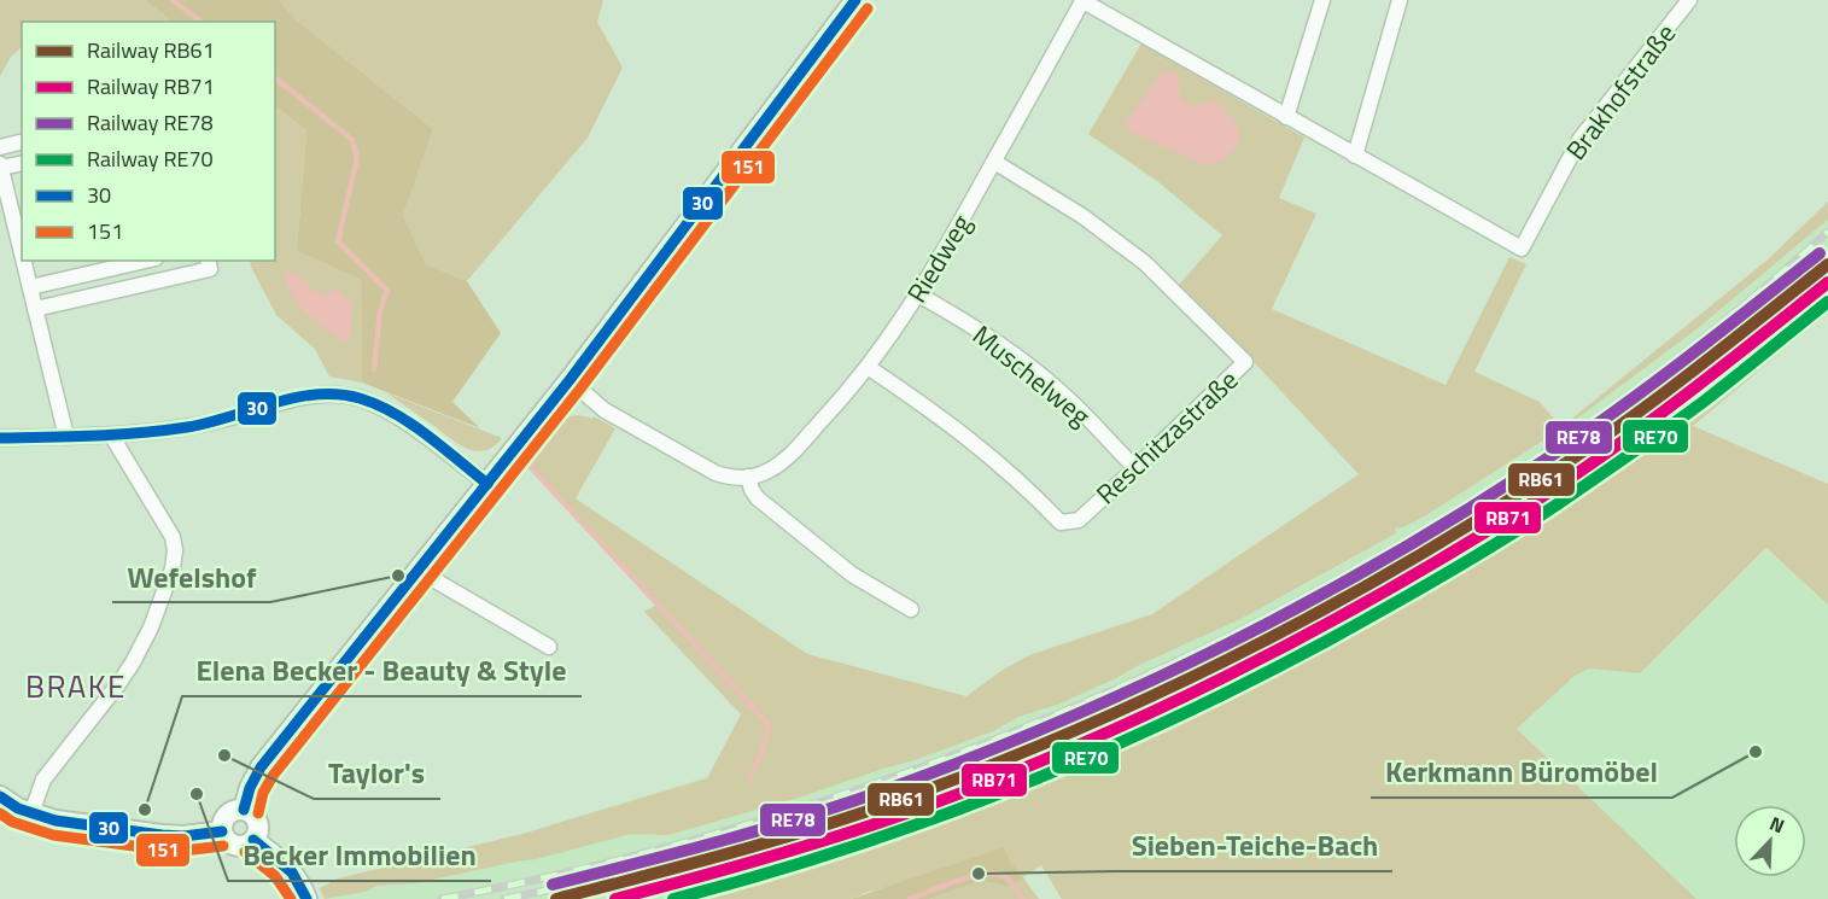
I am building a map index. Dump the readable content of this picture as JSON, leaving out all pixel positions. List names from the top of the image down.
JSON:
{
  "streets": {
    "street": [
      "Brakhofstraße",
      "Riedweg",
      "Muschelweg",
      "Reschitzastraße"
    ]
  },
  "crossings": [
    ["Brakhofstraße", "Riedweg"],
    ["Riedweg", "Muschelweg"],
    ["Riedweg", "Reschitzastraße"],
    ["Muschelweg", "Reschitzastraße"]
  ],
  "districts": ["BRAKE"],
  "places": [
    "Wefelshof",
    "Kerkmann Büromöbel",
    "Taylor's",
    "Becker Immobilien",
    "Elena Becker - Beauty & Style",
    "Sieben-Teiche-Bach"
  ],
  "lines": [
    "transit line 30",
    "transit line 151",
    "rail line RE78",
    "rail line RB61",
    "rail line RB71",
    "rail line RE70"
  ],
  "legend": [
    "Railway RB61",
    "Railway RB71",
    "Railway RE78",
    "Railway RE70",
    "30",
    "151"
  ],
  "north": "top right"
}
